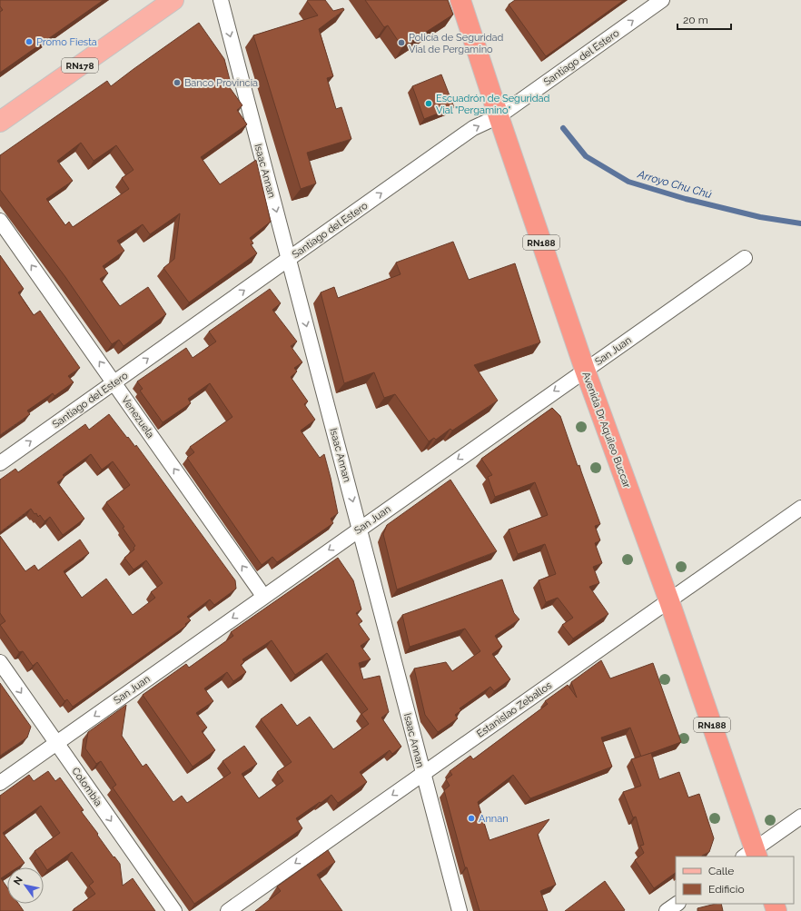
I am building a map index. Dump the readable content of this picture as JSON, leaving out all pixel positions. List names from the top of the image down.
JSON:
{
  "streets": {
    "highway": ["RN188", "Avenida Dr Aquileo Buccar"],
    "main road": ["RN178"],
    "street": [
      "Santiago del Estero",
      "Isaac Annan",
      "San Juan",
      "Venezuela",
      "Estanislao Zeballos",
      "Colombia"
    ]
  },
  "crossings": [
    ["Santiago del Estero", "Isaac Annan"],
    ["Santiago del Estero", "Venezuela"],
    ["Santiago del Estero", "Avenida Dr Aquileo Buccar"],
    ["Isaac Annan", "San Juan"],
    ["Isaac Annan", "Estanislao Zeballos"],
    ["San Juan", "Venezuela"],
    ["San Juan", "Avenida Dr Aquileo Buccar"],
    ["San Juan", "Colombia"],
    ["Avenida Dr Aquileo Buccar", "Estanislao Zeballos"]
  ],
  "one_way": [
    "Santiago del Estero",
    "Isaac Annan",
    "San Juan",
    "Venezuela",
    "Colombia"
  ],
  "water": ["Arroyo Chu Chú"],
  "places": [
    "Promo Fiesta",
    "Policía de Seguridad Vial de Pergamino",
    "Banco Provincia",
    "Escuadrón de Seguridad Vial \"Pergamino\"",
    "Annan"
  ],
  "legend": ["Calle", "Edificio"],
  "scale_bar": "20 m",
  "north": "top left"
}
